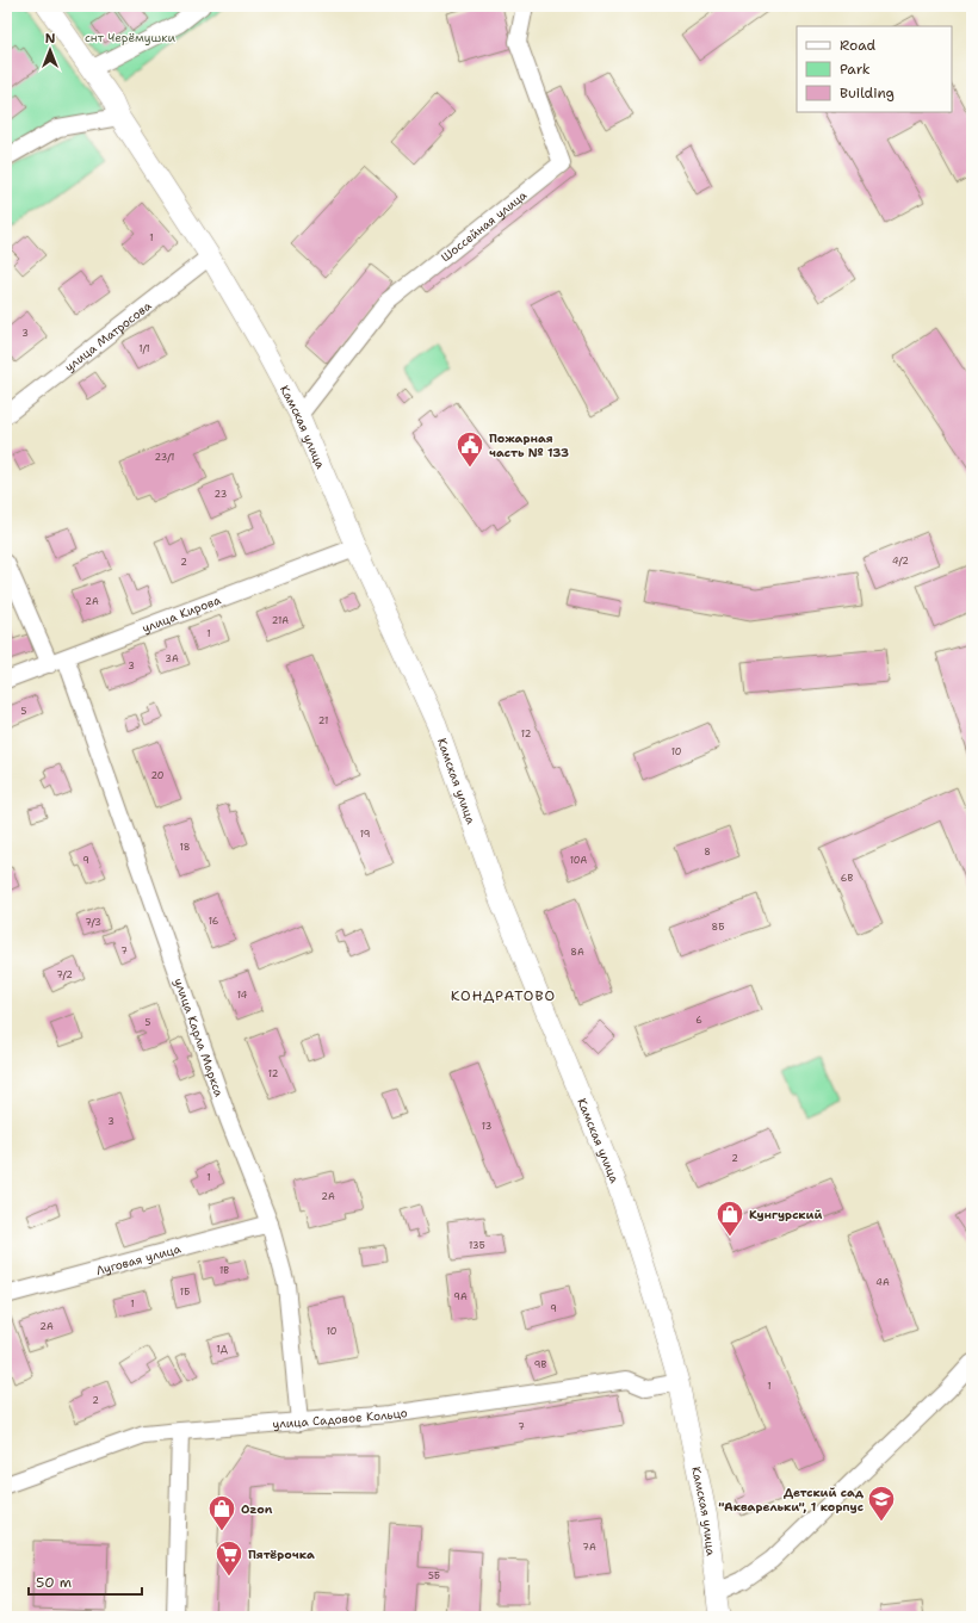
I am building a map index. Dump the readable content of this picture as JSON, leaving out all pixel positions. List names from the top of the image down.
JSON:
{
  "streets": {
    "street": [
      "Шоссейная улица",
      "улица Матросова",
      "Камская улица",
      "улица Кирова",
      "улица Карла Маркса",
      "Луговая улица",
      "улица Садовое Кольцо"
    ]
  },
  "crossings": [
    ["Шоссейная улица", "Камская улица"],
    ["улица Матросова", "Камская улица"],
    ["Камская улица", "улица Кирова"],
    ["Камская улица", "улица Садовое Кольцо"],
    ["улица Кирова", "улица Карла Маркса"],
    ["улица Карла Маркса", "Луговая улица"],
    ["улица Карла Маркса", "улица Садовое Кольцо"]
  ],
  "districts": ["КОНДРАТОВО"],
  "parks": ["снт Черёмушки"],
  "places": {
    "public building": ["Пожарная часть № 133"],
    "shop": ["Кунгурский", "Ozon"],
    "school or university": ["Детский сад \"Акварельки\", 1 корпус"],
    "supermarket": ["Пятёрочка"]
  },
  "house_numbers": [
    "1",
    "3",
    "1/1",
    "23/1",
    "23",
    "4/2",
    "2",
    "2А",
    "21А",
    "1",
    "3А",
    "3",
    "5",
    "21",
    "12",
    "10",
    "20",
    "19",
    "18",
    "8",
    "9",
    "10А",
    "6В",
    "16",
    "7/3",
    "8Б",
    "7",
    "8А",
    "7/2",
    "14",
    "6",
    "5",
    "12",
    "3",
    "13",
    "2",
    "1",
    "2А",
    "13Б",
    "1В",
    "4А",
    "1Б",
    "9А",
    "1",
    "9",
    "2А",
    "10",
    "1Д",
    "9В",
    "1",
    "2",
    "7",
    "7А",
    "5Б"
  ],
  "legend": ["Road", "Park", "Building"],
  "scale_bar": "50 m",
  "north": "top"
}
